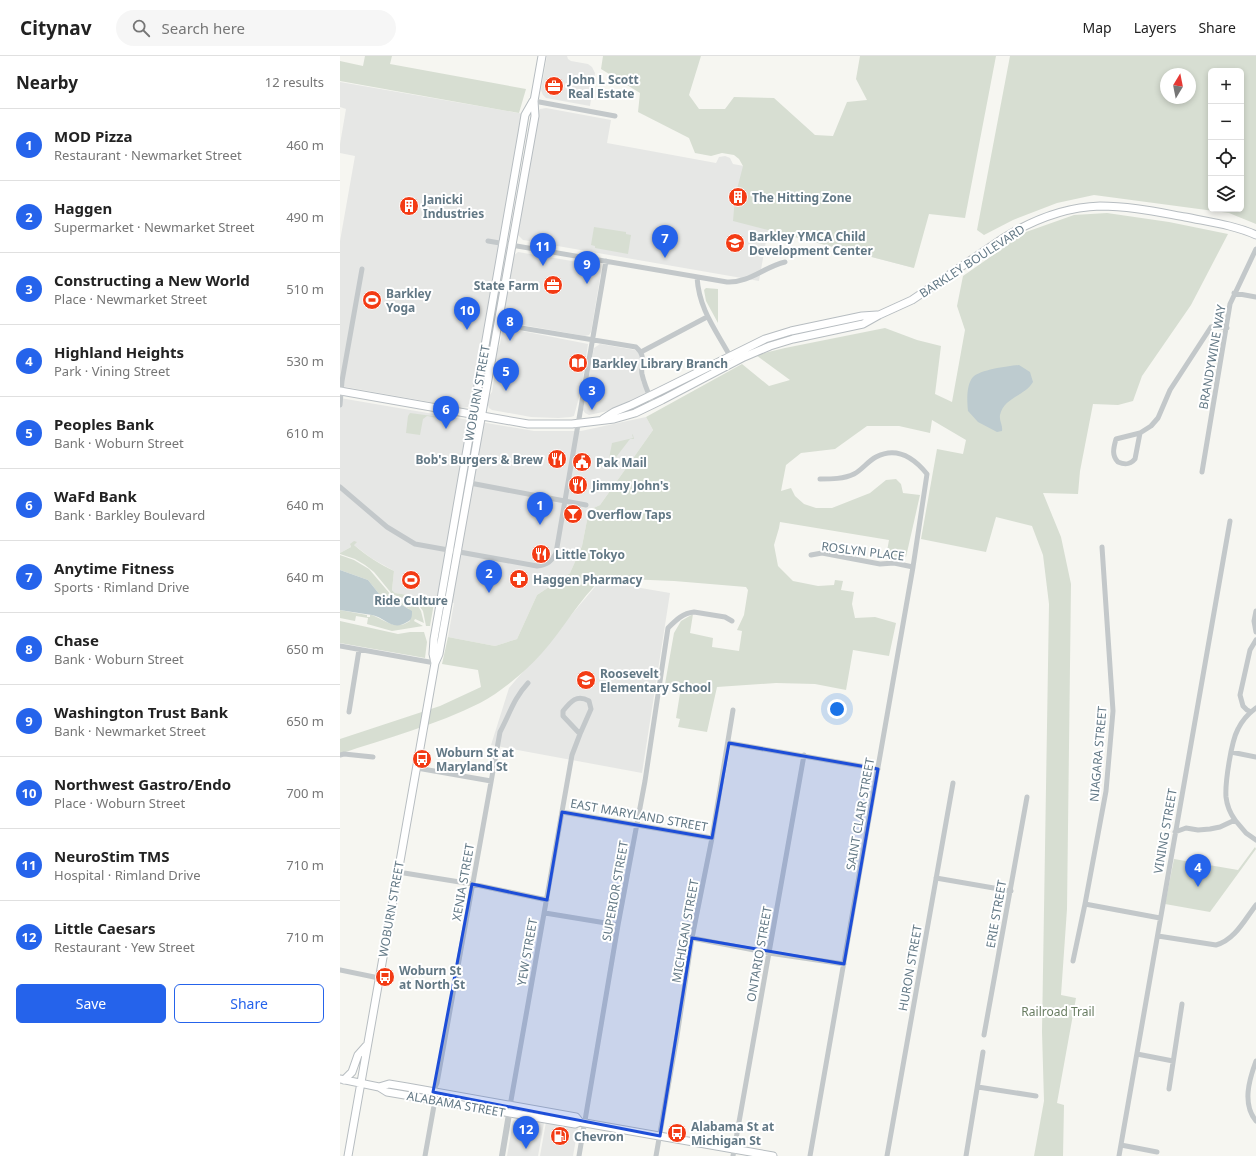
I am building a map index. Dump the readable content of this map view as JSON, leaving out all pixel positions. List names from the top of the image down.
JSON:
{
  "streets": {
    "main road": ["BARKLEY BOULEVARD", "WOBURN STREET", "ALABAMA STREET"],
    "street": [
      "BRANDYWINE WAY",
      "ROSLYN PLACE",
      "NIAGARA STREET",
      "SAINT CLAIR STREET",
      "EAST MARYLAND STREET",
      "VINING STREET",
      "XENIA STREET",
      "SUPERIOR STREET",
      "ERIE STREET",
      "MICHIGAN STREET",
      "YEW STREET",
      "ONTARIO STREET",
      "HURON STREET"
    ]
  },
  "crossings": [
    ["BARKLEY BOULEVARD", "WOBURN STREET"],
    ["WOBURN STREET", "ALABAMA STREET"],
    ["ROSLYN PLACE", "SAINT CLAIR STREET"],
    ["EAST MARYLAND STREET", "SUPERIOR STREET"],
    ["EAST MARYLAND STREET", "MICHIGAN STREET"],
    ["EAST MARYLAND STREET", "YEW STREET"],
    ["XENIA STREET", "ALABAMA STREET"],
    ["SUPERIOR STREET", "ALABAMA STREET"],
    ["MICHIGAN STREET", "ALABAMA STREET"],
    ["YEW STREET", "ALABAMA STREET"],
    ["ONTARIO STREET", "ALABAMA STREET"]
  ],
  "parks": ["Railroad Trail"],
  "places": {
    "office": ["John L Scott Real Estate", "State Farm"],
    "building": ["The Hitting Zone", "Janicki Industries"],
    "school or university": ["Barkley YMCA Child Development Center", "Roosevelt Elementary School"],
    "sports": ["Barkley Yoga", "Ride Culture"],
    "library": ["Barkley Library Branch"],
    "restaurant": ["Bob's Burgers & Brew", "Jimmy John's", "Little Tokyo"],
    "public building": ["Pak Mail"],
    "bar": ["Overflow Taps"],
    "pharmacy": ["Haggen Pharmacy"],
    "bus stop": ["Woburn St at Maryland St", "Woburn St at North St", "Alabama St at Michigan St"],
    "fuel station": ["Chevron"]
  },
  "north": "top",
  "page": {
    "header": "Citynav",
    "search": "Search here",
    "nav": ["Map", "Layers", "Share"],
    "heading": ["Nearby", "12 results"],
    "map_buttons": ["+", "−"],
    "list": [
      {
        "mark": "1",
        "name": "MOD Pizza",
        "note": "Restaurant · Newmarket Street",
        "value": "460 m"
      },
      {
        "mark": "2",
        "name": "Haggen",
        "note": "Supermarket · Newmarket Street",
        "value": "490 m"
      },
      {
        "mark": "3",
        "name": "Constructing a New World",
        "note": "Place · Newmarket Street",
        "value": "510 m"
      },
      {
        "mark": "4",
        "name": "Highland Heights",
        "note": "Park · Vining Street",
        "value": "530 m"
      },
      {
        "mark": "5",
        "name": "Peoples Bank",
        "note": "Bank · Woburn Street",
        "value": "610 m"
      },
      {
        "mark": "6",
        "name": "WaFd Bank",
        "note": "Bank · Barkley Boulevard",
        "value": "640 m"
      },
      {
        "mark": "7",
        "name": "Anytime Fitness",
        "note": "Sports · Rimland Drive",
        "value": "640 m"
      },
      {
        "mark": "8",
        "name": "Chase",
        "note": "Bank · Woburn Street",
        "value": "650 m"
      },
      {
        "mark": "9",
        "name": "Washington Trust Bank",
        "note": "Bank · Newmarket Street",
        "value": "650 m"
      },
      {
        "mark": "10",
        "name": "Northwest Gastro/Endo",
        "note": "Place · Woburn Street",
        "value": "700 m"
      },
      {
        "mark": "11",
        "name": "NeuroStim TMS",
        "note": "Hospital · Rimland Drive",
        "value": "710 m"
      },
      {
        "mark": "12",
        "name": "Little Caesars",
        "note": "Restaurant · Yew Street",
        "value": "710 m"
      }
    ],
    "pins": [
      "7",
      "11",
      "9",
      "10",
      "8",
      "5",
      "3",
      "6",
      "1",
      "2",
      "4",
      "12"
    ],
    "buttons": ["Save", "Share"]
  }
}
